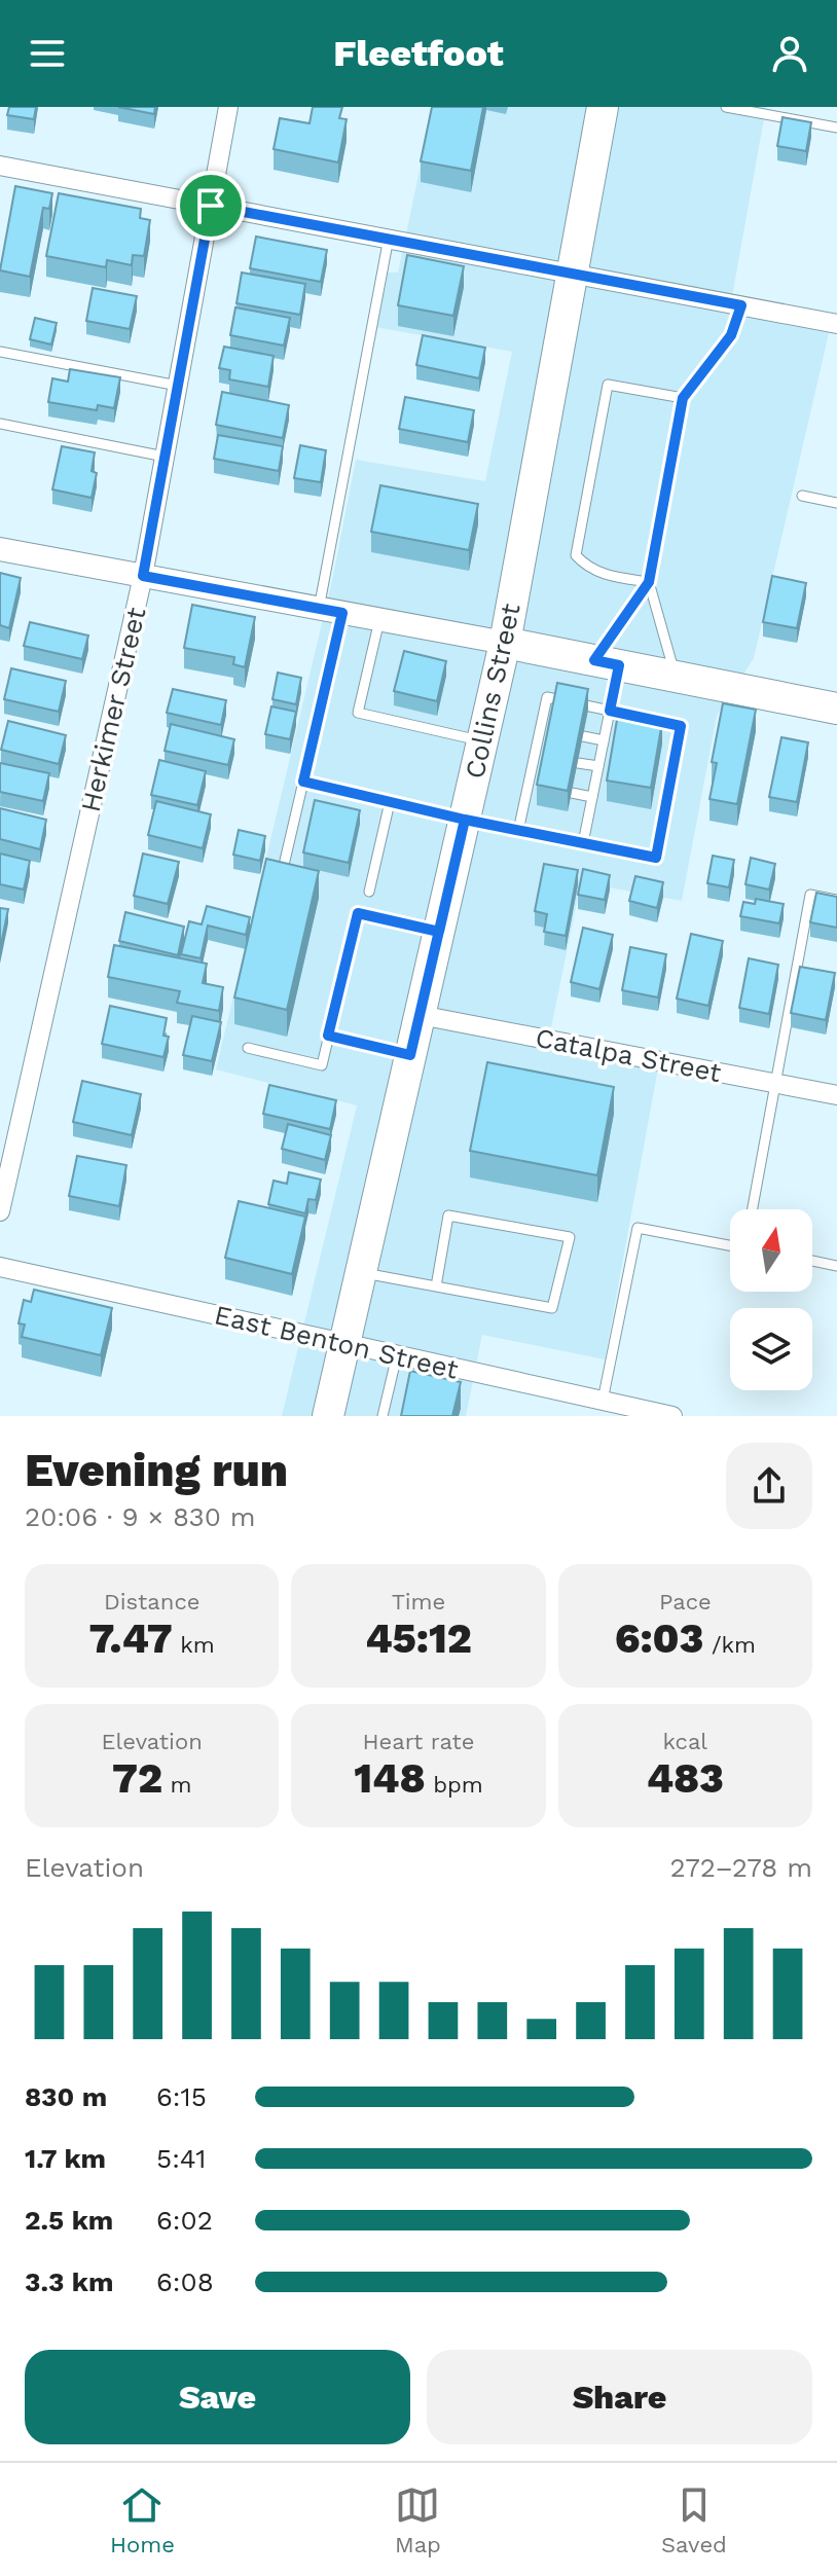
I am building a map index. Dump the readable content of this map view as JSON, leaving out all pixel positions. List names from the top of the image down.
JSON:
{
  "streets": {
    "main road": ["Collins Street"],
    "street": ["Herkimer Street", "Catalpa Street", "East Benton Street"]
  },
  "crossings": [
    ["Collins Street", "Catalpa Street"],
    ["Collins Street", "East Benton Street"]
  ],
  "north": "top",
  "page": {
    "header": "Fleetfoot",
    "heading": ["Evening run", "20:06 · 9 × 830 m"],
    "stats": [
      ["Distance", "7.47 km"],
      ["Time", "45:12"],
      ["Pace", "6:03 /km"],
      ["Elevation", "72 m"],
      ["Heart rate", "148 bpm"],
      ["kcal", "483"]
    ],
    "chart": ["Elevation", "272–278 m"],
    "list": [
      {
        "name": "830 m",
        "note": "6:15"
      },
      {
        "name": "1.7 km",
        "note": "5:41"
      },
      {
        "name": "2.5 km",
        "note": "6:02"
      },
      {
        "name": "3.3 km",
        "note": "6:08"
      }
    ],
    "buttons": ["Save", "Share"],
    "tabs": ["Home", "Map", "Saved"]
  }
}
